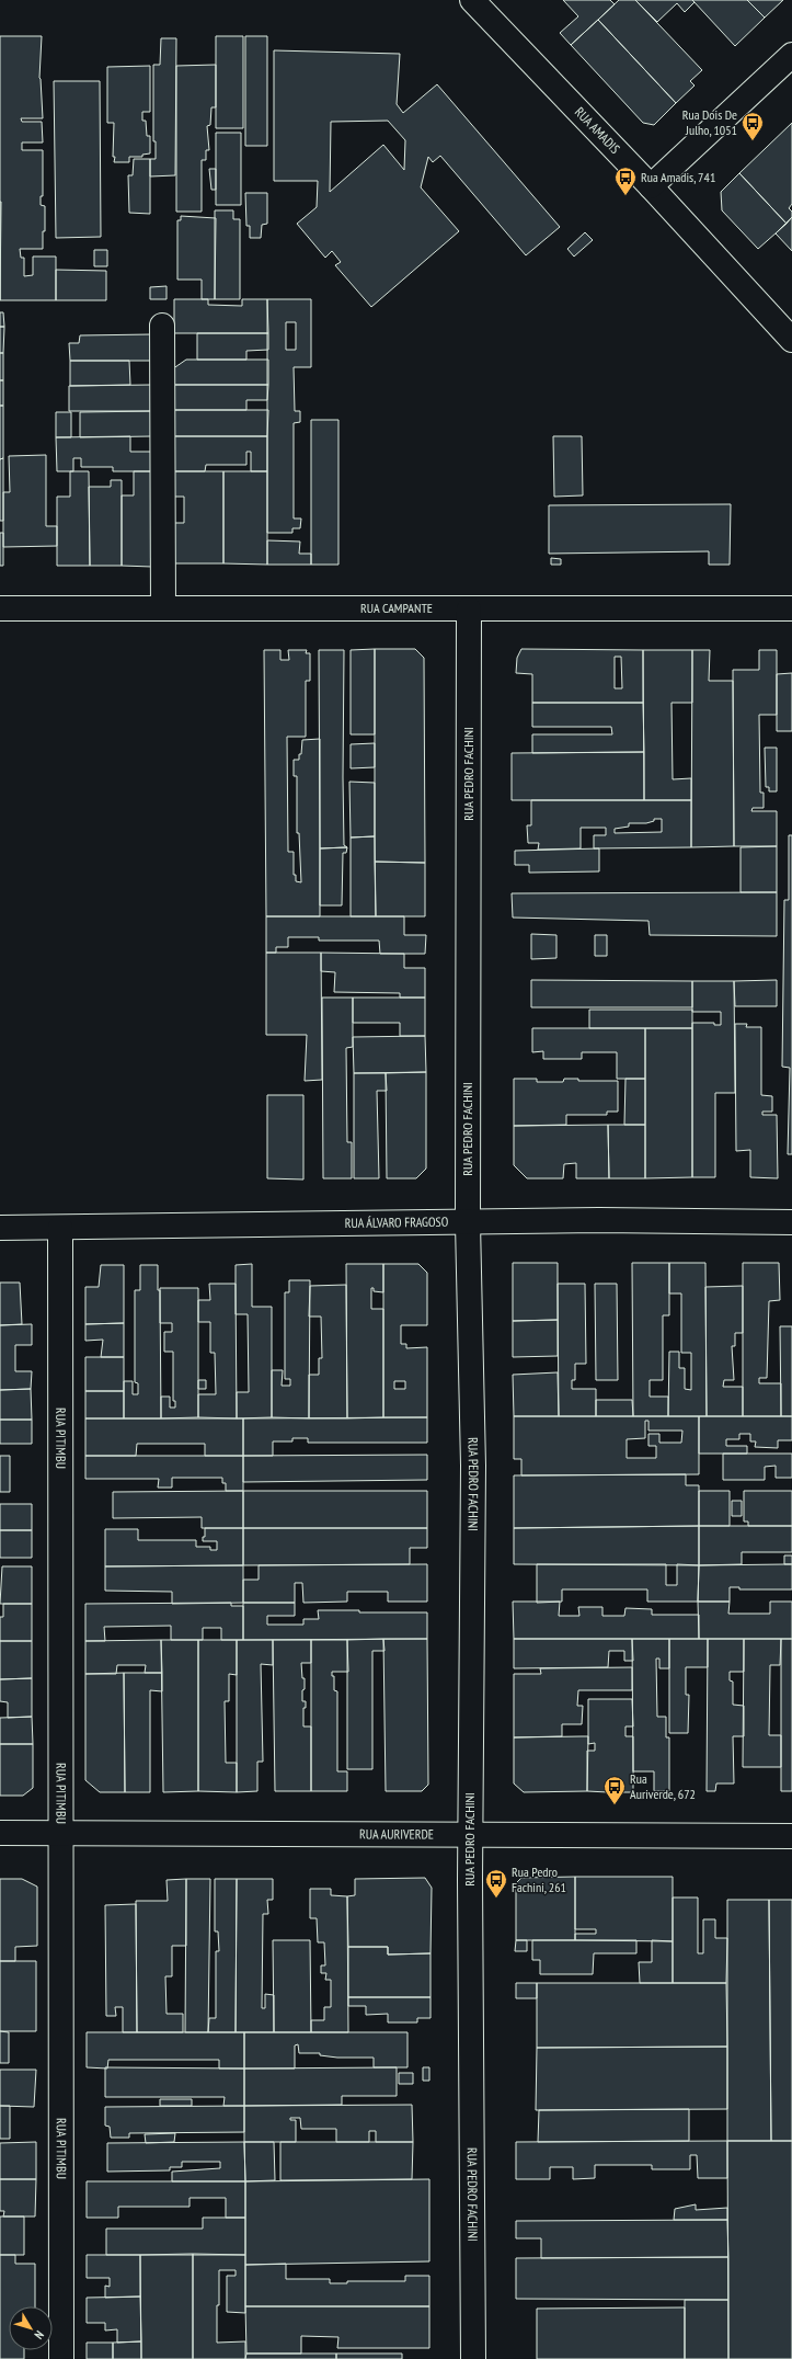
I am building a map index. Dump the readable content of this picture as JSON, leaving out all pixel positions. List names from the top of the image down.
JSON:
{
  "streets": {
    "street": [
      "RUA AMADIS",
      "RUA CAMPANTE",
      "RUA PEDRO FACHINI",
      "RUA ÁLVARO FRAGOSO",
      "RUA PITIMBU",
      "RUA AURIVERDE"
    ]
  },
  "crossings": [
    ["RUA CAMPANTE", "RUA PEDRO FACHINI"],
    ["RUA PEDRO FACHINI", "RUA ÁLVARO FRAGOSO"],
    ["RUA PEDRO FACHINI", "RUA AURIVERDE"],
    ["RUA ÁLVARO FRAGOSO", "RUA PITIMBU"],
    ["RUA PITIMBU", "RUA AURIVERDE"]
  ],
  "places": {
    "bus stop": [
      "Rua Dois De Julho, 1051",
      "Rua Amadis, 741",
      "Rua Auriverde, 672",
      "Rua Pedro Fachini, 261"
    ]
  },
  "north": "bottom right"
}
